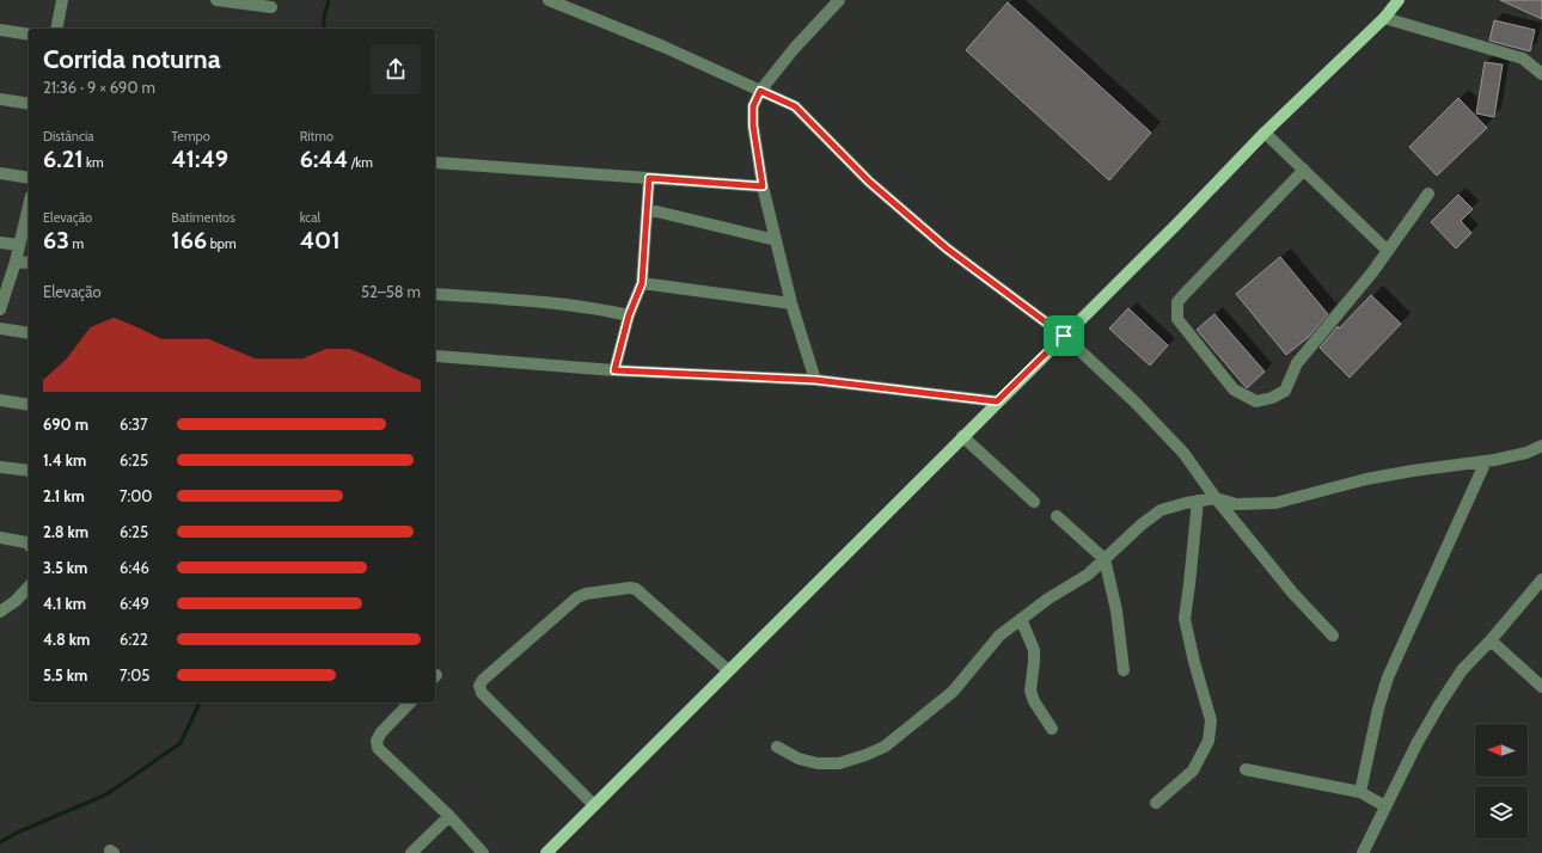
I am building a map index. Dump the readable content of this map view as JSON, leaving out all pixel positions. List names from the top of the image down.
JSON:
{
  "north": "left",
  "page": {
    "heading": ["Corrida noturna", "21:36 · 9 × 690 m"],
    "stats": [
      ["Distância", "6.21 km"],
      ["Tempo", "41:49"],
      ["Ritmo", "6:44 /km"],
      ["Elevação", "63 m"],
      ["Batimentos", "166 bpm"],
      ["kcal", "401"]
    ],
    "chart": ["Elevação", "52–58 m"],
    "list": [
      {
        "name": "690 m",
        "note": "6:37"
      },
      {
        "name": "1.4 km",
        "note": "6:25"
      },
      {
        "name": "2.1 km",
        "note": "7:00"
      },
      {
        "name": "2.8 km",
        "note": "6:25"
      },
      {
        "name": "3.5 km",
        "note": "6:46"
      },
      {
        "name": "4.1 km",
        "note": "6:49"
      },
      {
        "name": "4.8 km",
        "note": "6:22"
      },
      {
        "name": "5.5 km",
        "note": "7:05"
      }
    ]
  }
}
